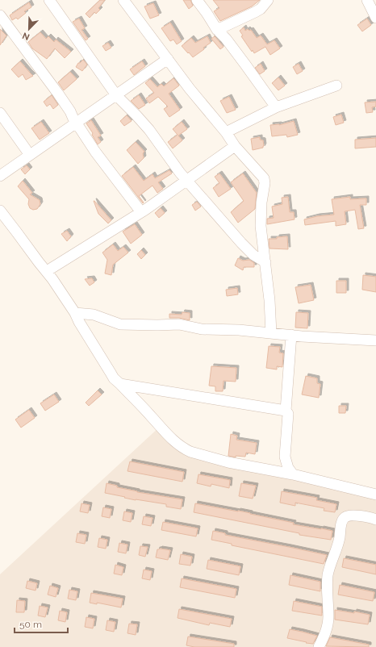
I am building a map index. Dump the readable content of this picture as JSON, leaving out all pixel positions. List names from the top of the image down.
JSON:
{
  "scale_bar": "50 m",
  "north": "bottom left"
}
